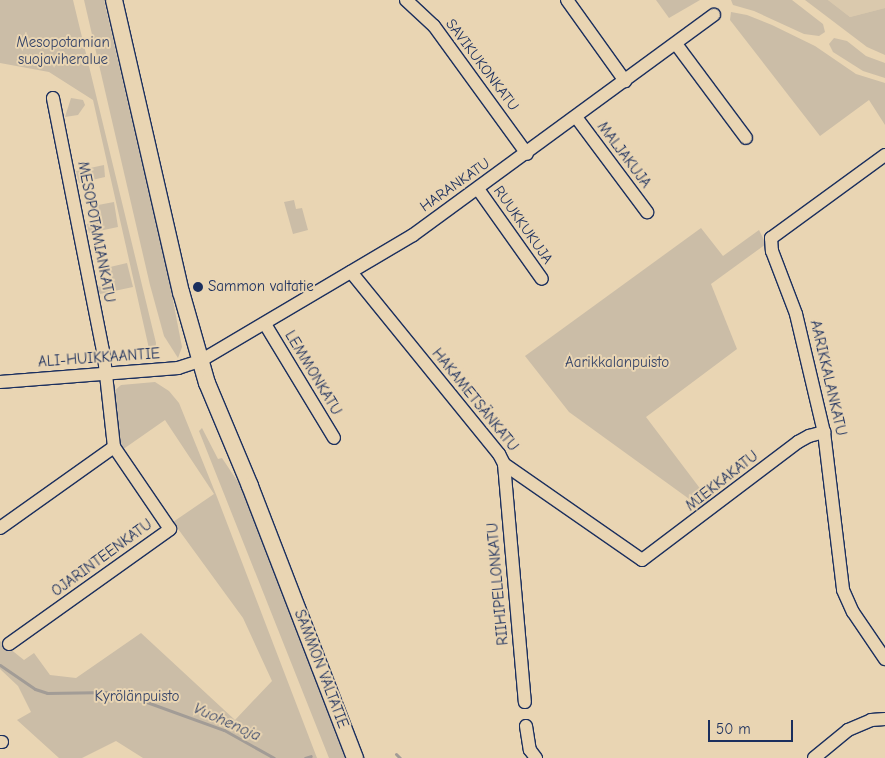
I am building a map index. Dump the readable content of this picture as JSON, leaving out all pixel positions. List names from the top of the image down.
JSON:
{
  "streets": {
    "main road": ["SAMMON VALTATIE"],
    "street": [
      "SAVIKUKONKATU",
      "MALJAKUJA",
      "HARANKATU",
      "RUUKKUKUJA",
      "MESOPOTAMIANKATU",
      "ALI-HUIKKAANTIE",
      "LEMMONKATU",
      "AARIKKALANKATU",
      "HAKAMETSÄNKATU",
      "MIEKKAKATU",
      "OJARINTEENKATU",
      "RIIHIPELLONKATU"
    ]
  },
  "crossings": [
    ["SAVIKUKONKATU", "HARANKATU"],
    ["MALJAKUJA", "HARANKATU"],
    ["HARANKATU", "RUUKKUKUJA"],
    ["HARANKATU", "ALI-HUIKKAANTIE"],
    ["HARANKATU", "LEMMONKATU"],
    ["HARANKATU", "HAKAMETSÄNKATU"],
    ["HARANKATU", "SAMMON VALTATIE"],
    ["MESOPOTAMIANKATU", "ALI-HUIKKAANTIE"],
    ["MESOPOTAMIANKATU", "OJARINTEENKATU"],
    ["ALI-HUIKKAANTIE", "OJARINTEENKATU"],
    ["ALI-HUIKKAANTIE", "SAMMON VALTATIE"],
    ["AARIKKALANKATU", "MIEKKAKATU"],
    ["HAKAMETSÄNKATU", "MIEKKAKATU"],
    ["HAKAMETSÄNKATU", "RIIHIPELLONKATU"]
  ],
  "water": ["Vuohenoja"],
  "parks": ["Mesopotamian suojaviheralue", "Aarikkalanpuisto", "Kyrölänpuisto"],
  "places": ["Sammon valtatie"],
  "scale_bar": "50 m"
}
